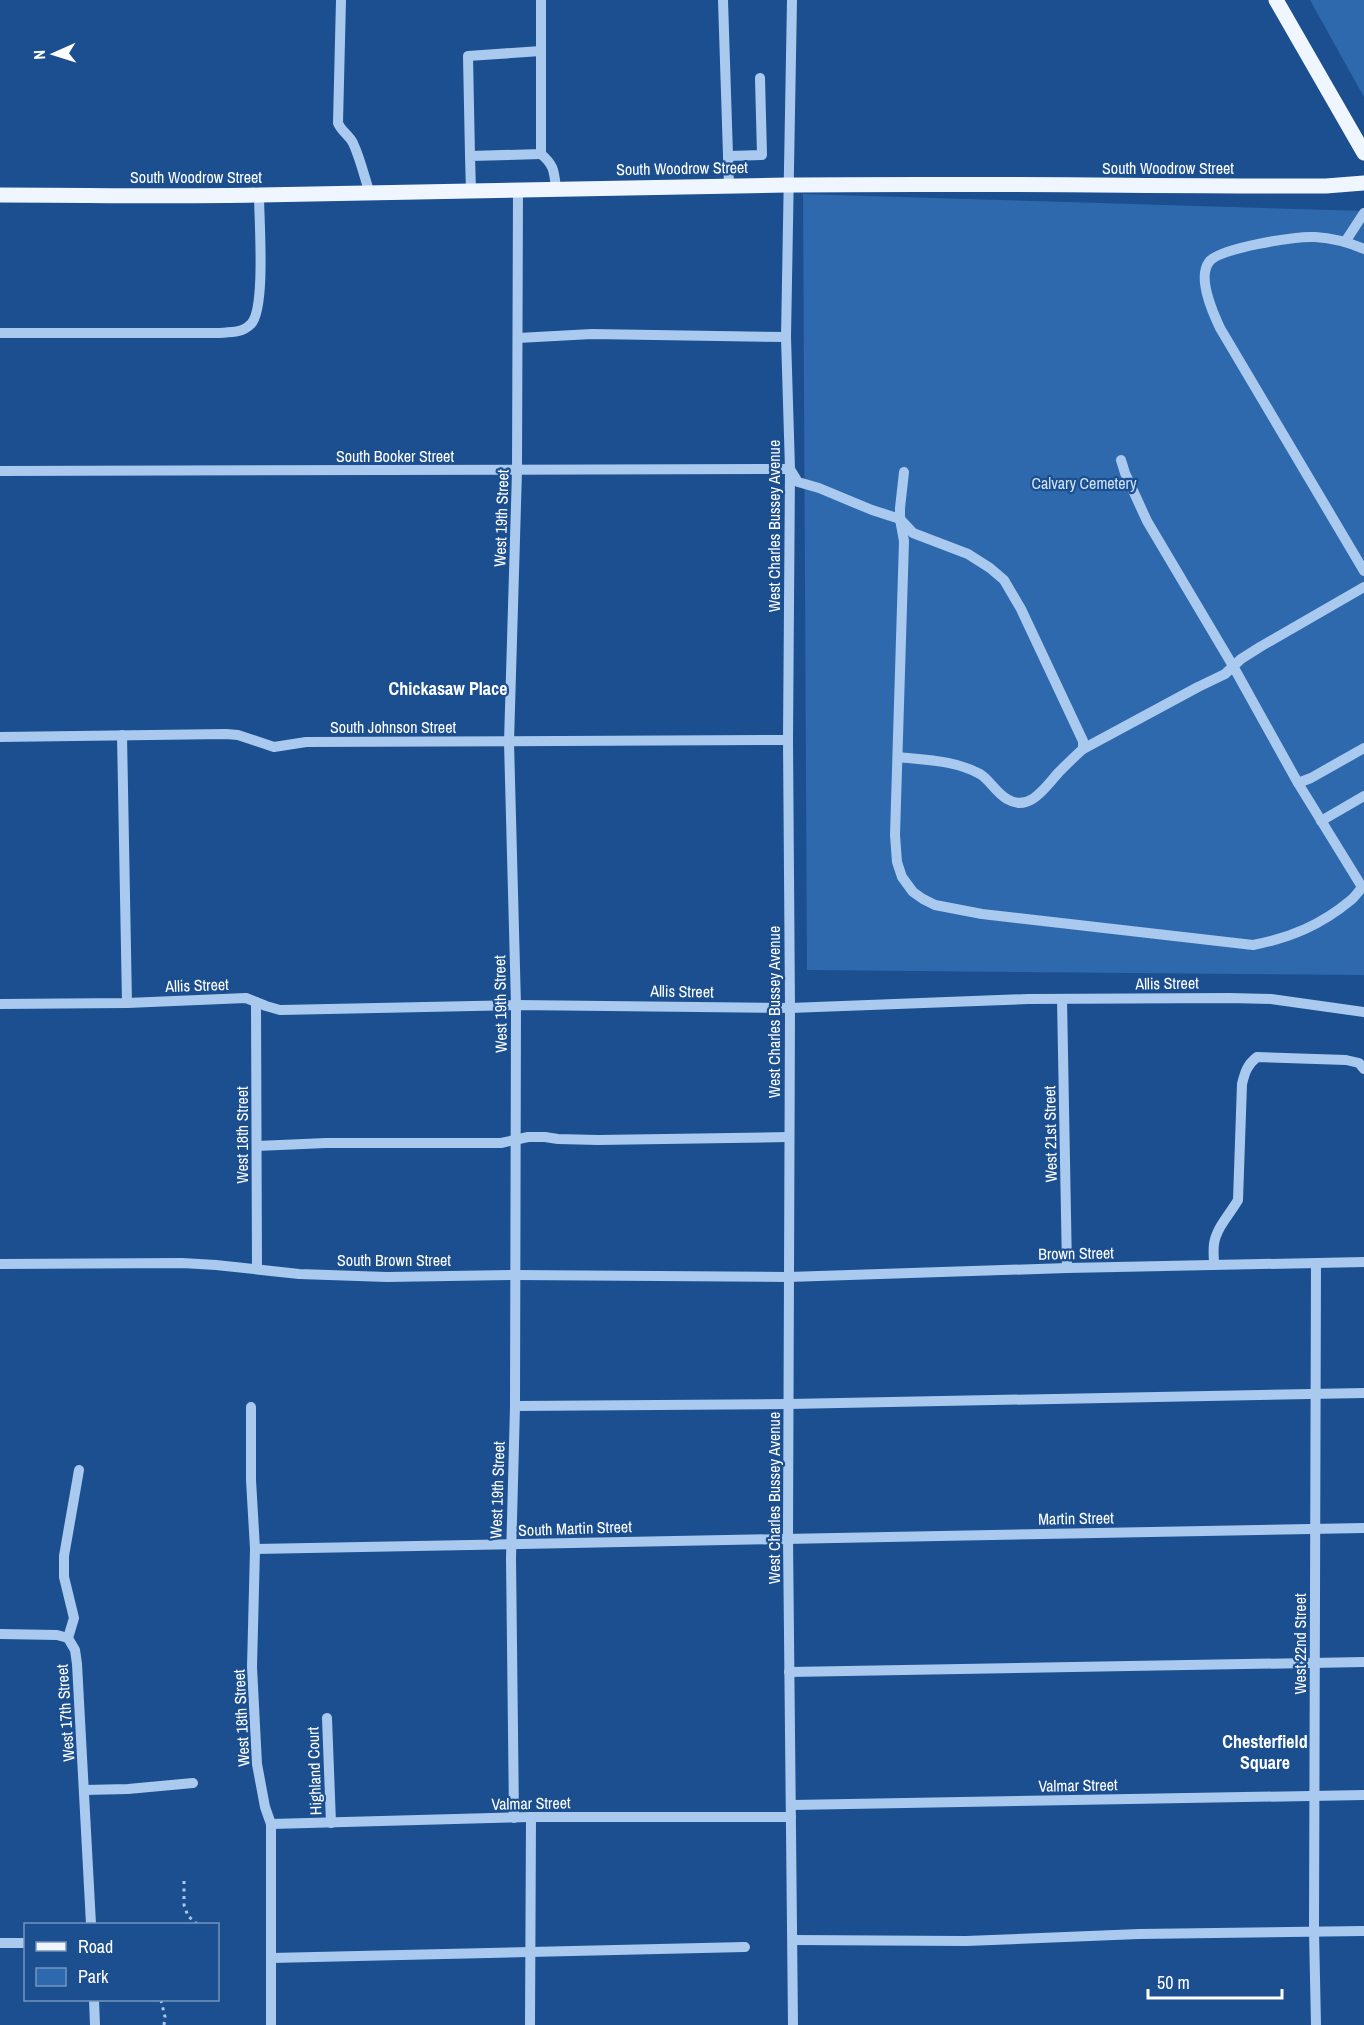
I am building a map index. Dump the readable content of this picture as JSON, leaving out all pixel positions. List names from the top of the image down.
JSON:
{
  "streets": {
    "main road": ["South Woodrow Street"],
    "street": [
      "South Booker Street",
      "West 19th Street",
      "West Charles Bussey Avenue",
      "South Johnson Street",
      "Allis Street",
      "West 21st Street",
      "West 18th Street",
      "Brown Street",
      "South Brown Street",
      "Martin Street",
      "South Martin Street",
      "West 22nd Street",
      "West 17th Street",
      "Highland Court",
      "Valmar Street"
    ]
  },
  "crossings": [
    ["South Woodrow Street", "West 19th Street"],
    ["South Woodrow Street", "West Charles Bussey Avenue"],
    ["South Booker Street", "West 19th Street"],
    ["South Booker Street", "West Charles Bussey Avenue"],
    ["West 19th Street", "South Johnson Street"],
    ["West 19th Street", "Allis Street"],
    ["West 19th Street", "South Brown Street"],
    ["West 19th Street", "South Martin Street"],
    ["West 19th Street", "Valmar Street"],
    ["West Charles Bussey Avenue", "South Johnson Street"],
    ["West Charles Bussey Avenue", "Allis Street"],
    ["West Charles Bussey Avenue", "Brown Street"],
    ["West Charles Bussey Avenue", "South Brown Street"],
    ["West Charles Bussey Avenue", "Martin Street"],
    ["West Charles Bussey Avenue", "South Martin Street"],
    ["West Charles Bussey Avenue", "Valmar Street"],
    ["Allis Street", "West 21st Street"],
    ["Allis Street", "West 18th Street"],
    ["West 21st Street", "Brown Street"],
    ["West 18th Street", "South Brown Street"],
    ["West 18th Street", "South Martin Street"],
    ["West 18th Street", "Valmar Street"],
    ["Brown Street", "South Brown Street"],
    ["Brown Street", "West 22nd Street"],
    ["Martin Street", "South Martin Street"],
    ["Martin Street", "West 22nd Street"],
    ["West 22nd Street", "Valmar Street"],
    ["Highland Court", "Valmar Street"]
  ],
  "districts": ["Chickasaw Place", "Chesterfield Square"],
  "parks": ["Calvary Cemetery"],
  "legend": ["Road", "Park"],
  "scale_bar": "50 m",
  "north": "left"
}
